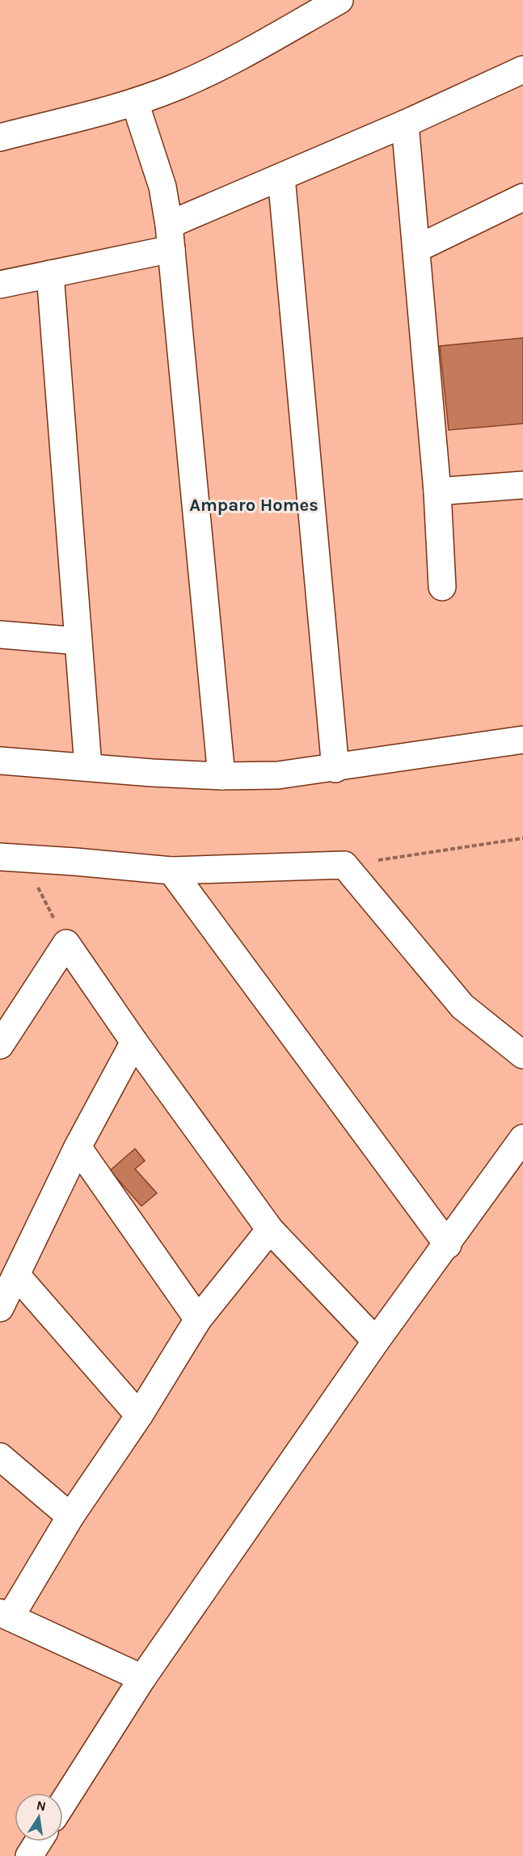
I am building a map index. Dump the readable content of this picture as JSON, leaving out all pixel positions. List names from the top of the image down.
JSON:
{
  "districts": ["Amparo Homes"],
  "north": "top"
}
